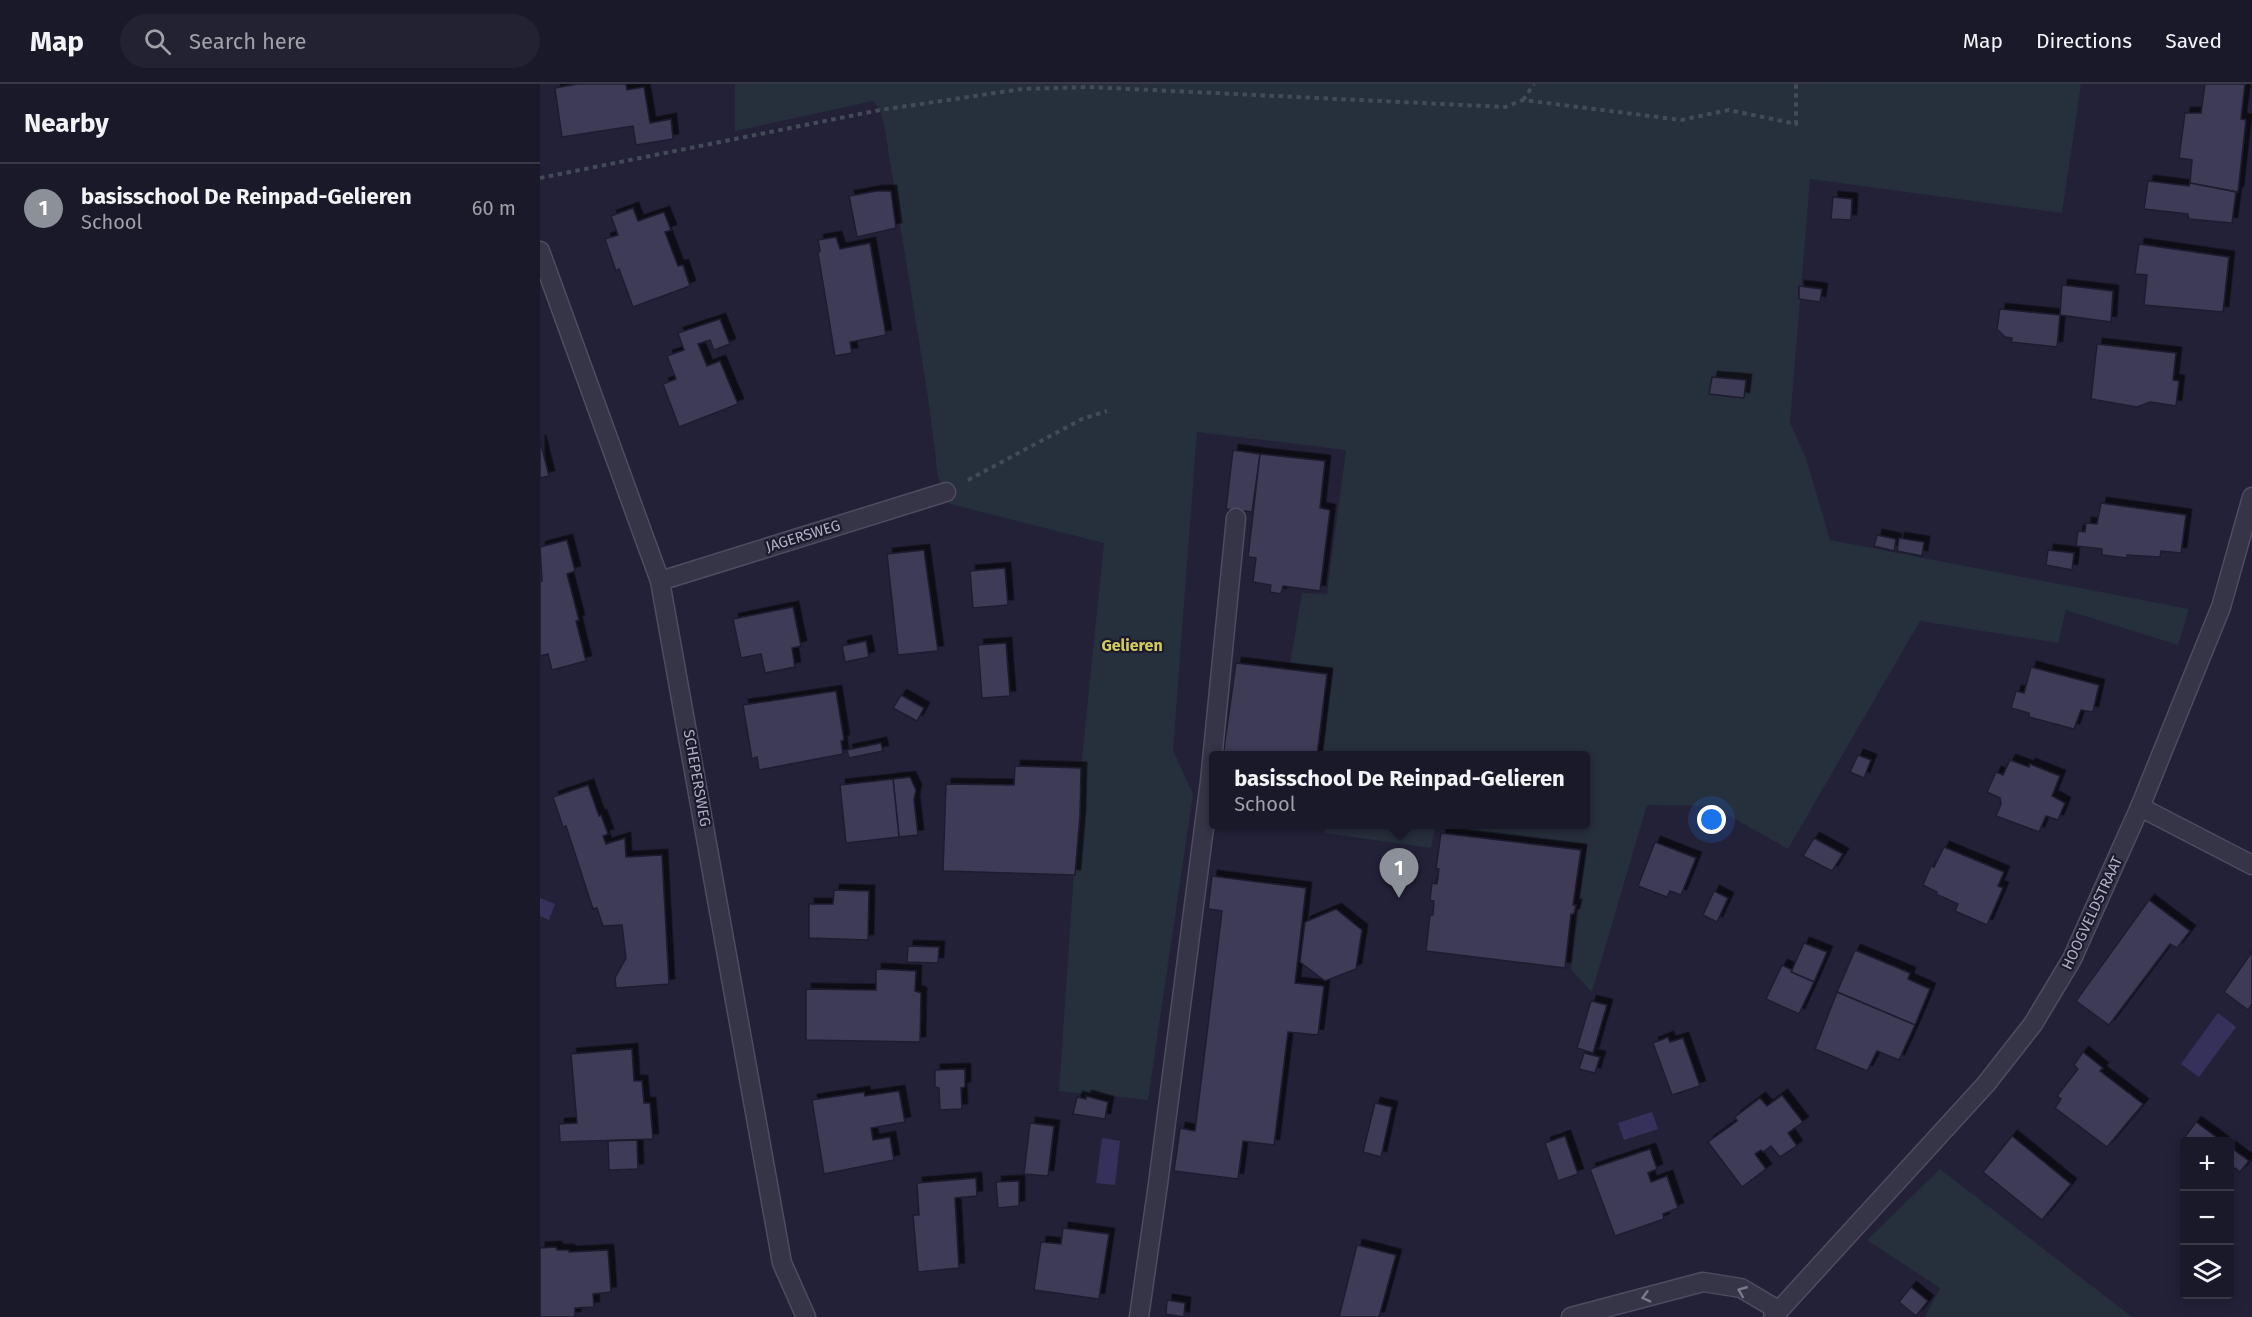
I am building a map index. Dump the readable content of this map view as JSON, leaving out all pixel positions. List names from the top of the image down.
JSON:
{
  "streets": {
    "street": ["JAGERSWEG", "SCHEPERSWEG", "HOOGVELDSTRAAT"]
  },
  "crossings": [
    ["JAGERSWEG", "SCHEPERSWEG"]
  ],
  "districts": ["Gelieren"],
  "page": {
    "header": "Map",
    "search": "Search here",
    "nav": ["Map", "Directions", "Saved"],
    "heading": "Nearby",
    "list": [
      {
        "mark": "1",
        "name": "basisschool De Reinpad-Gelieren",
        "note": "School",
        "value": "60 m"
      }
    ],
    "popup": ["basisschool De Reinpad-Gelieren", "School"],
    "pins": "1",
    "map_buttons": ["+", "−"]
  }
}
